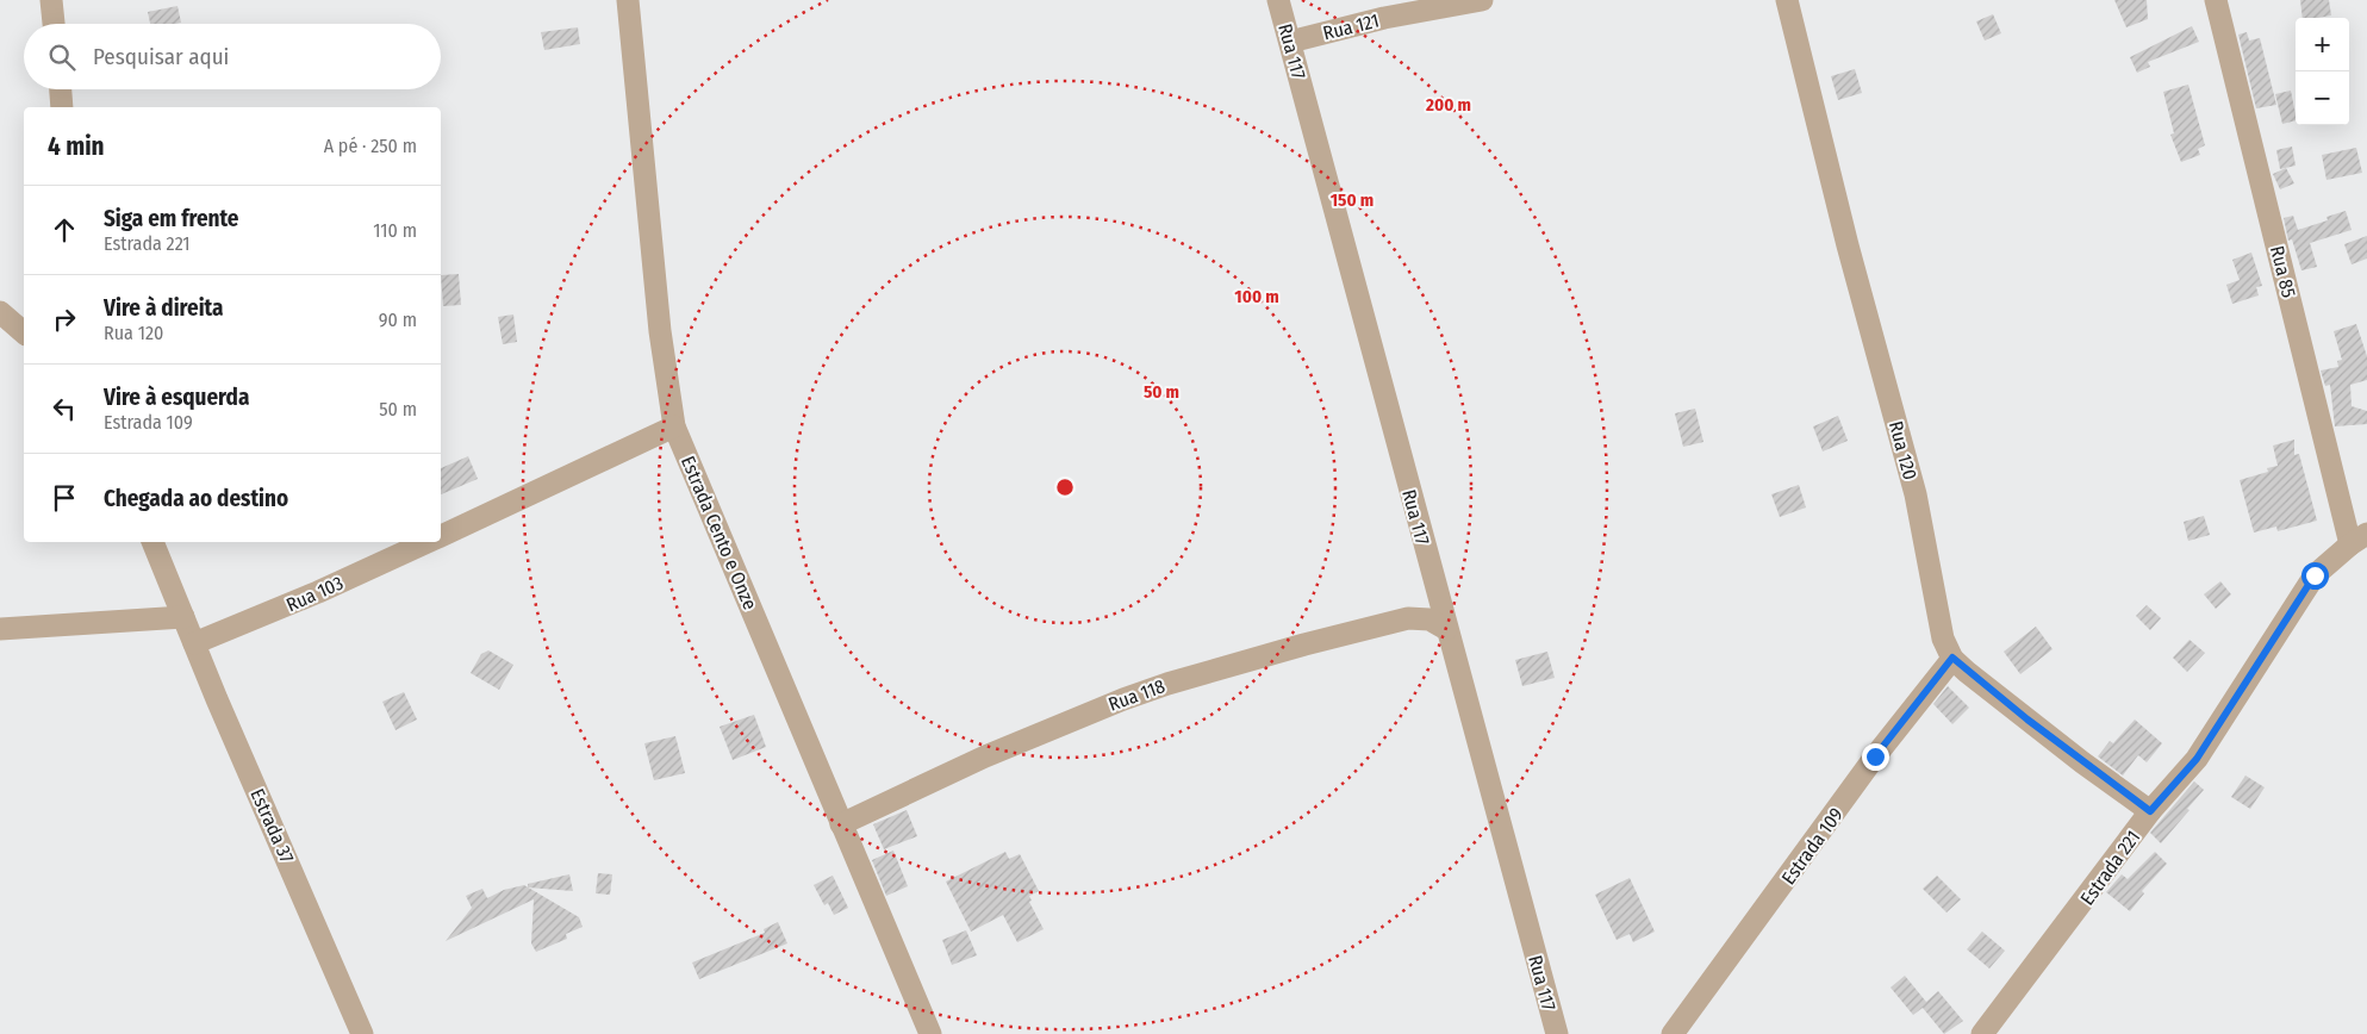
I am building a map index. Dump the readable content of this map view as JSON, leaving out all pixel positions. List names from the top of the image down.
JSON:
{
  "streets": {
    "street": [
      "Rua 121",
      "Rua 117",
      "Rua 85",
      "Rua 120",
      "Estrada Cento e Onze",
      "Rua 103",
      "Rua 118",
      "Estrada 37",
      "Estrada 109",
      "Estrada 221"
    ]
  },
  "crossings": [
    ["Rua 121", "Rua 117"],
    ["Rua 117", "Rua 118"],
    ["Rua 85", "Estrada 221"],
    ["Rua 120", "Estrada 109"],
    ["Rua 120", "Estrada 221"],
    ["Estrada Cento e Onze", "Rua 103"],
    ["Estrada Cento e Onze", "Rua 118"],
    ["Rua 103", "Estrada 37"]
  ],
  "page": {
    "map_buttons": ["+", "−"],
    "search": "Pesquisar aqui",
    "heading": ["4 min", "A pé · 250 m"],
    "list": [
      ["Siga em frente", "Estrada 221", "110 m"],
      ["Vire à direita", "Rua 120", "90 m"],
      ["Vire à esquerda", "Estrada 109", "50 m"],
      "Chegada ao destino"
    ]
  },
  "rings": [
    "200 m",
    "150 m",
    "100 m",
    "50 m"
  ]
}
